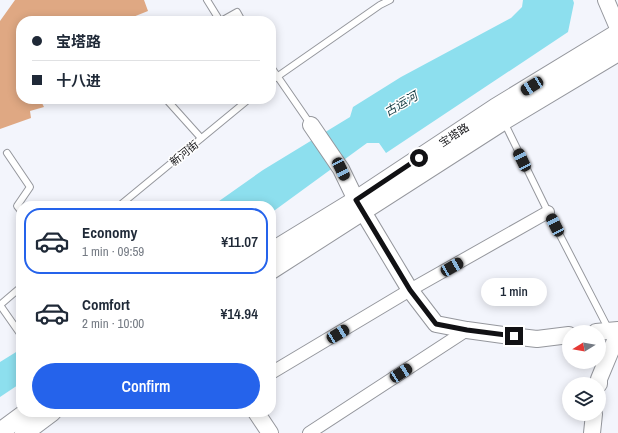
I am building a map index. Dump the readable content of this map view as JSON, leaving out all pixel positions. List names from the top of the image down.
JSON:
{
  "streets": {
    "main road": ["宝塔路"],
    "lane": ["新河街"]
  },
  "water": ["古运河"],
  "north": "left",
  "page": {
    "banner": ["宝塔路", "十八进"],
    "list": [
      {
        "name": "Economy",
        "note": "1 min · 09:59",
        "value": "¥11.07"
      },
      {
        "name": "Comfort",
        "note": "2 min · 10:00",
        "value": "¥14.94"
      }
    ],
    "bubble": "1 min",
    "buttons": "Confirm"
  }
}
